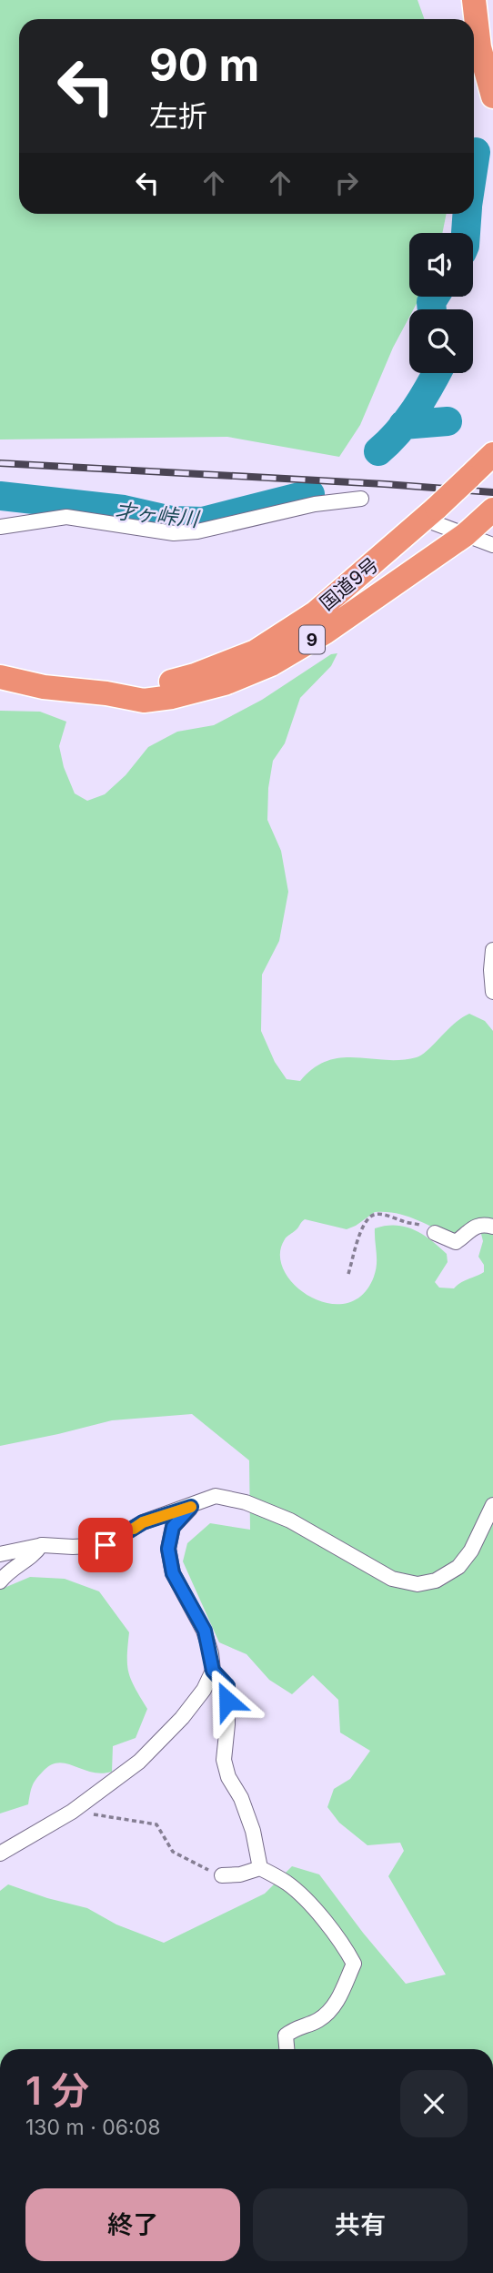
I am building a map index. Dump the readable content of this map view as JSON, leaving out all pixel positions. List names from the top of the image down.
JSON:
{
  "streets": {
    "highway": ["国道9号", "9"]
  },
  "water": ["才ヶ峠川"],
  "page": {
    "turn": ["90 m", "左折"],
    "heading": ["1 分", "130 m · 06:08"],
    "buttons": ["終了", "共有"]
  }
}
